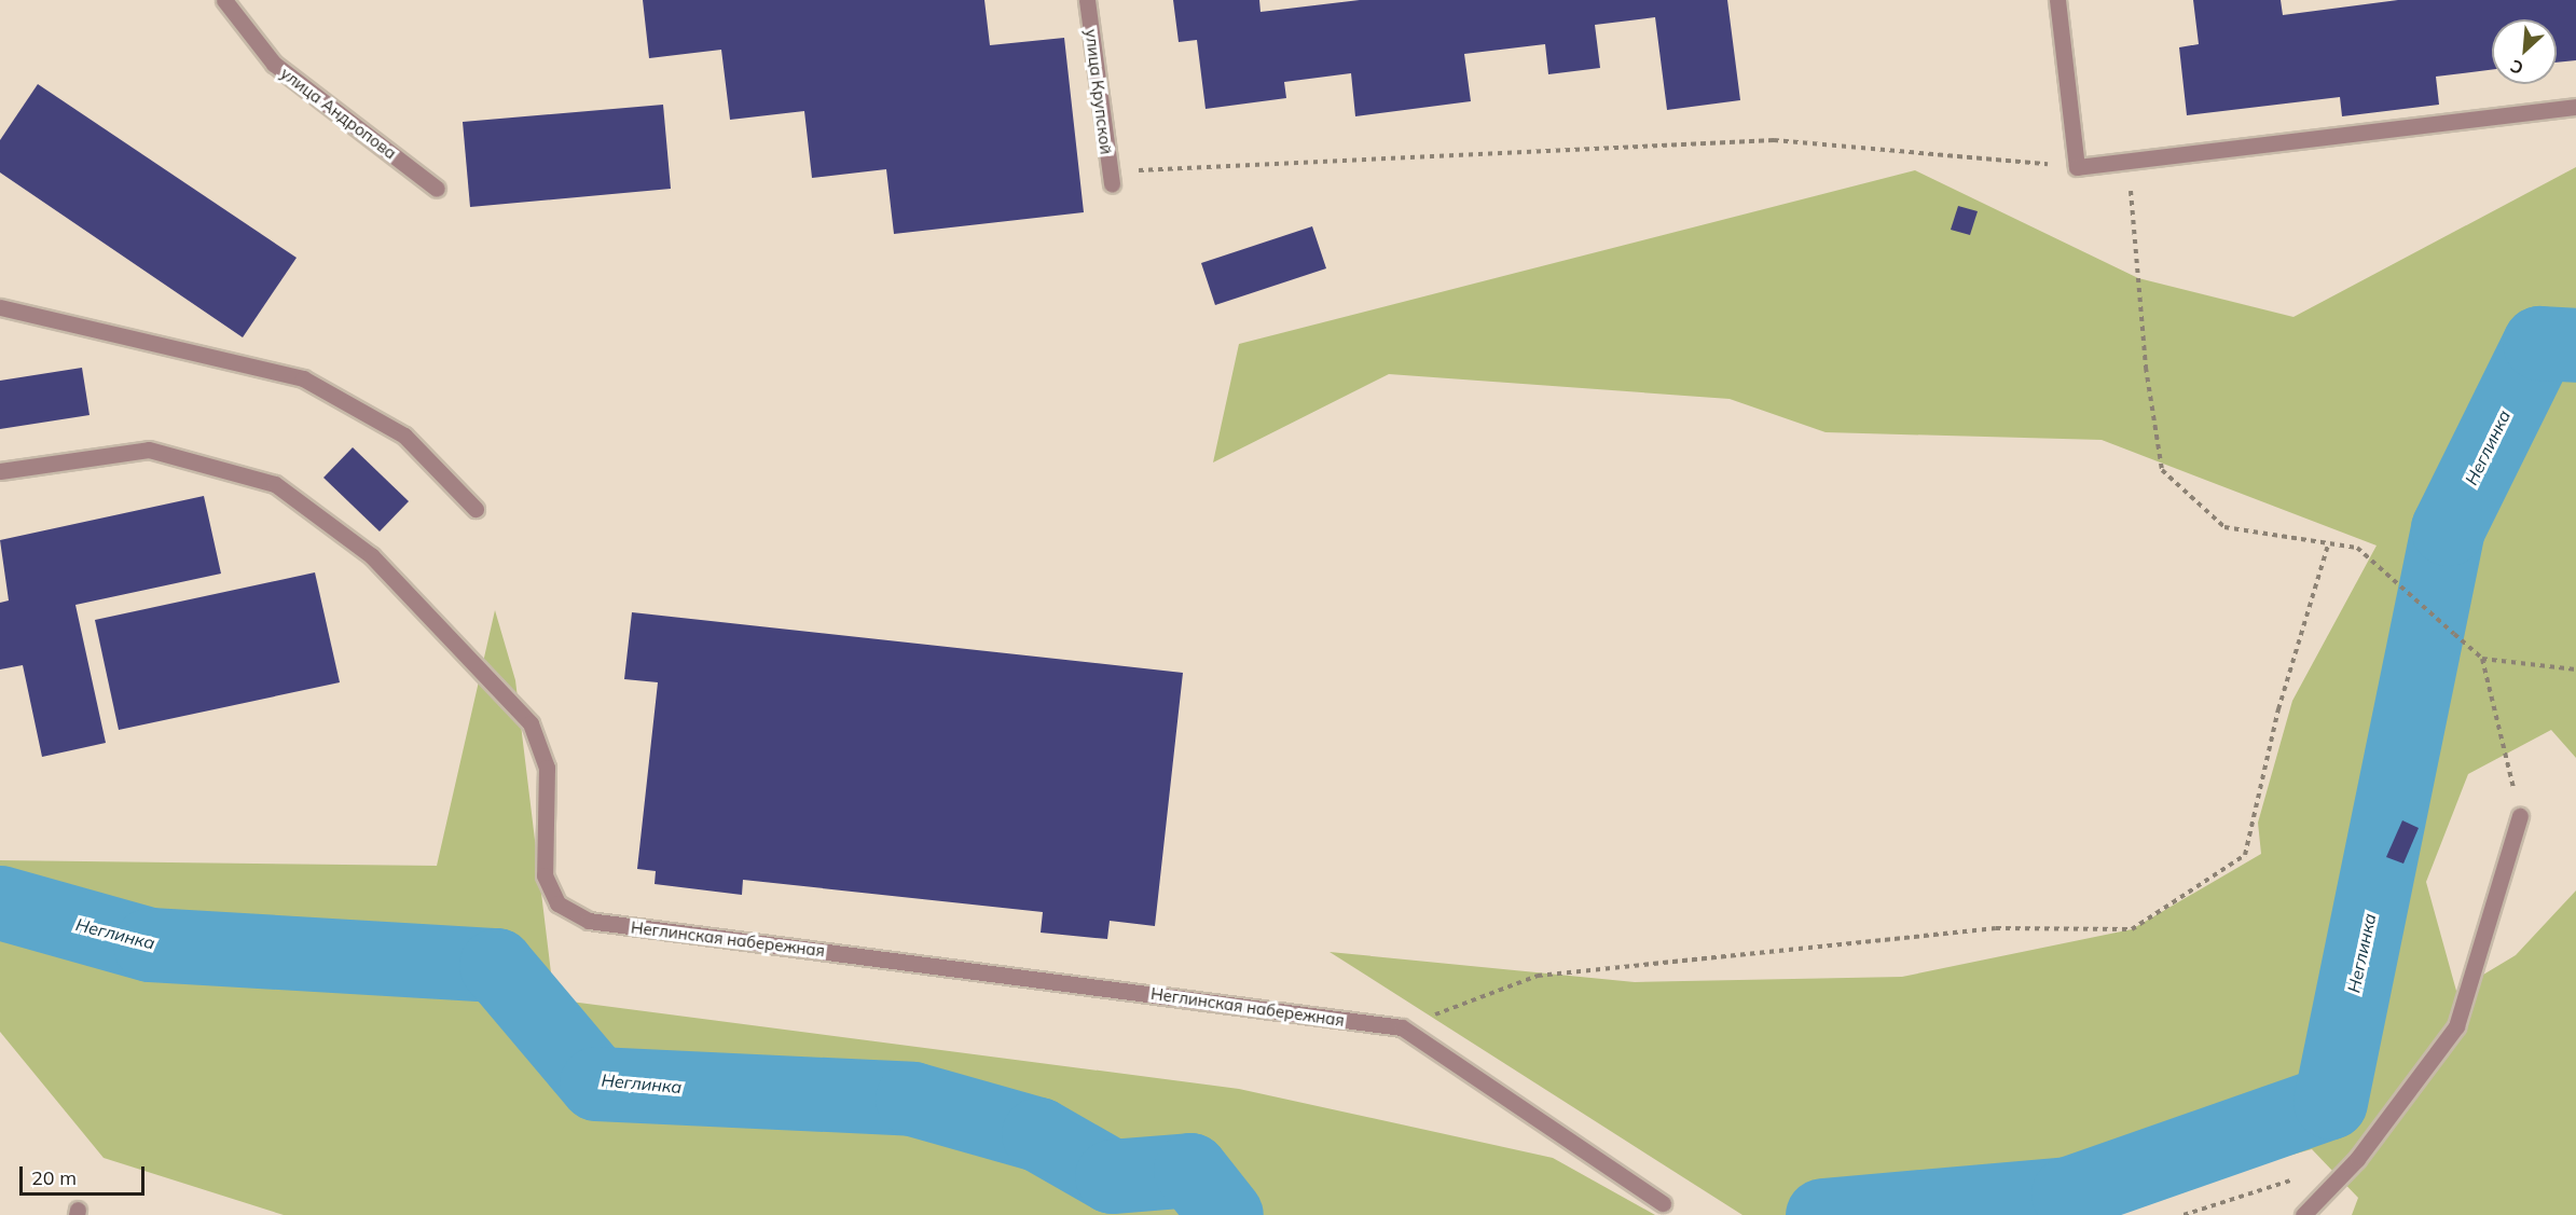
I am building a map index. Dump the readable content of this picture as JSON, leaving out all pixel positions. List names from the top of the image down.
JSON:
{
  "streets": {
    "street": ["улица Крупской", "улица Андропова", "Неглинская набережная"]
  },
  "water": ["Неглинка"],
  "scale_bar": "20 m",
  "north": "bottom left"
}
